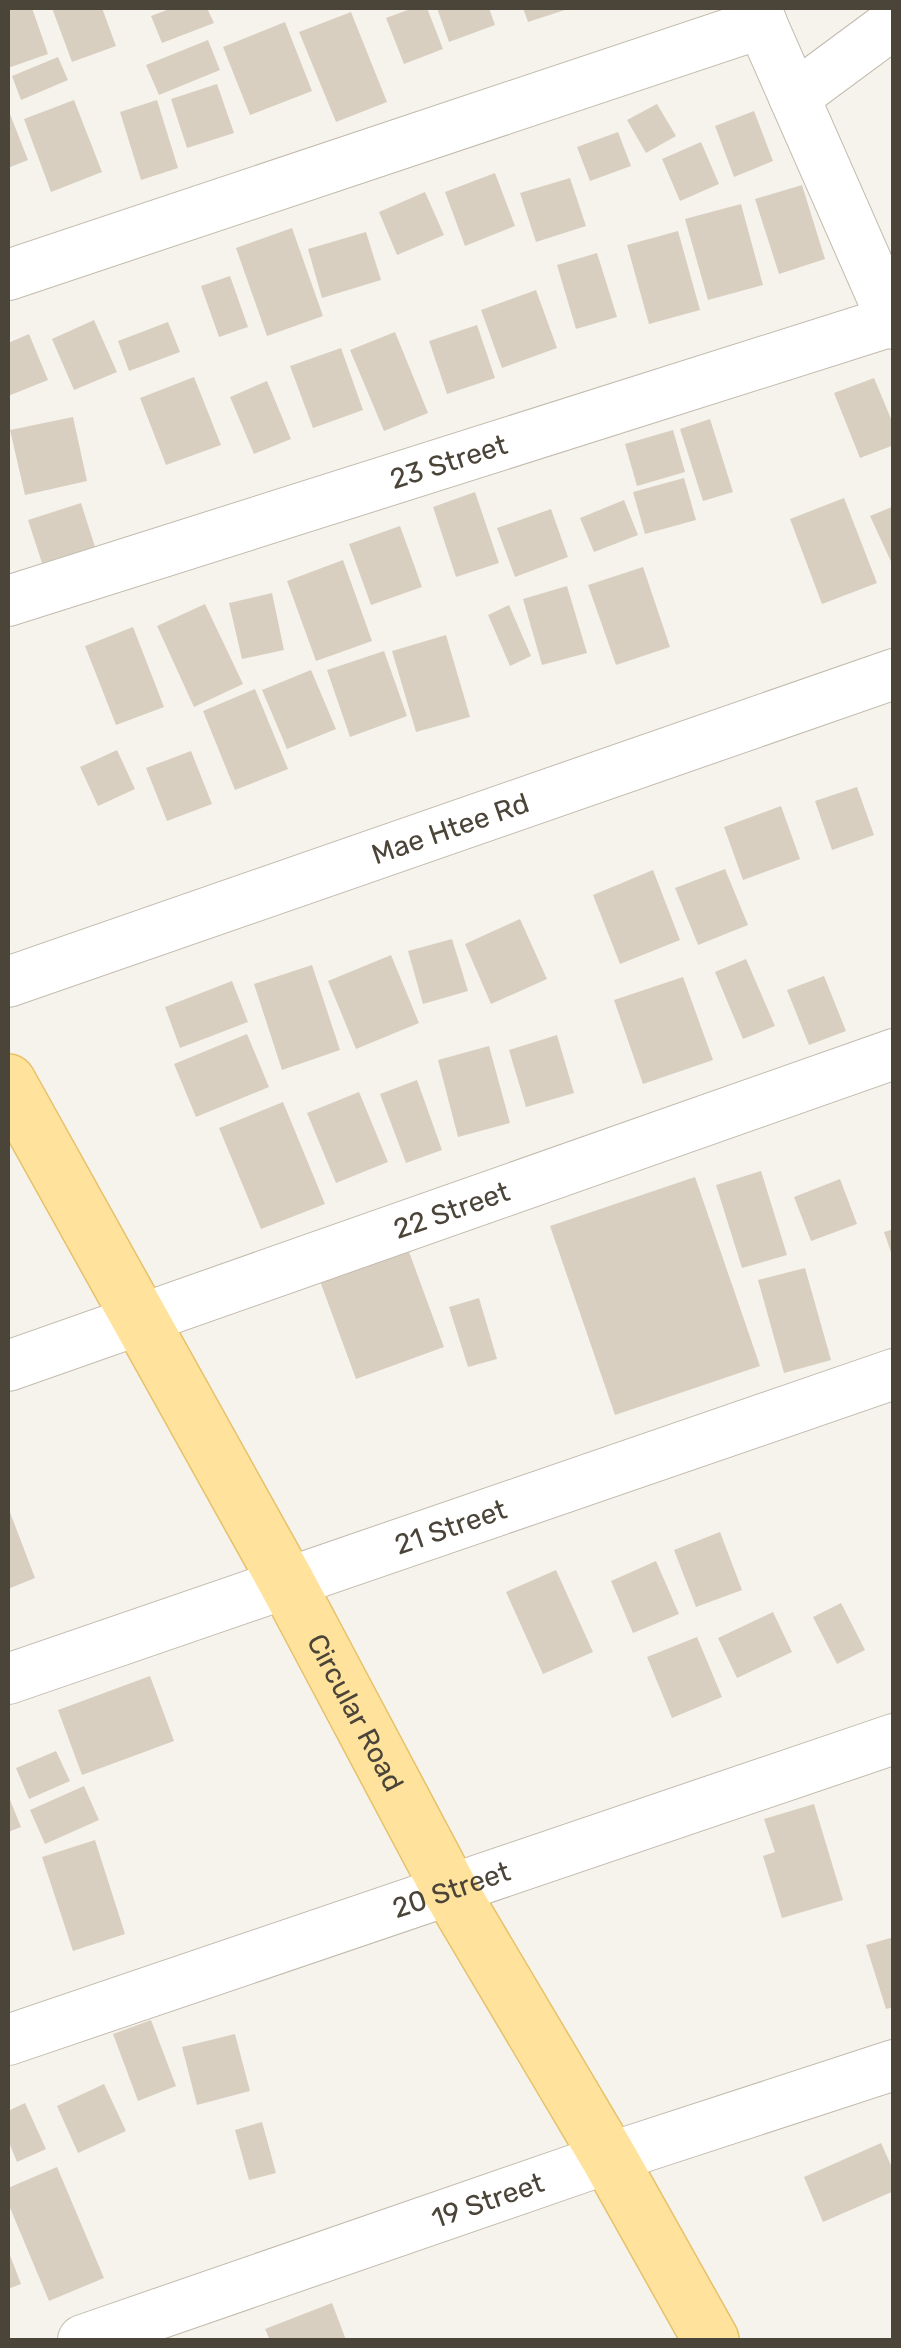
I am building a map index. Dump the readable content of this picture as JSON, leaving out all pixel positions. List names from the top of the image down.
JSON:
{
  "streets": {
    "main road": ["Circular Road"],
    "street": [
      "23 Street",
      "Mae Htee Rd",
      "22 Street",
      "21 Street",
      "20 Street",
      "19 Street"
    ]
  },
  "crossings": [
    ["22 Street", "Circular Road"],
    ["21 Street", "Circular Road"],
    ["Circular Road", "20 Street"],
    ["Circular Road", "19 Street"]
  ]
}
